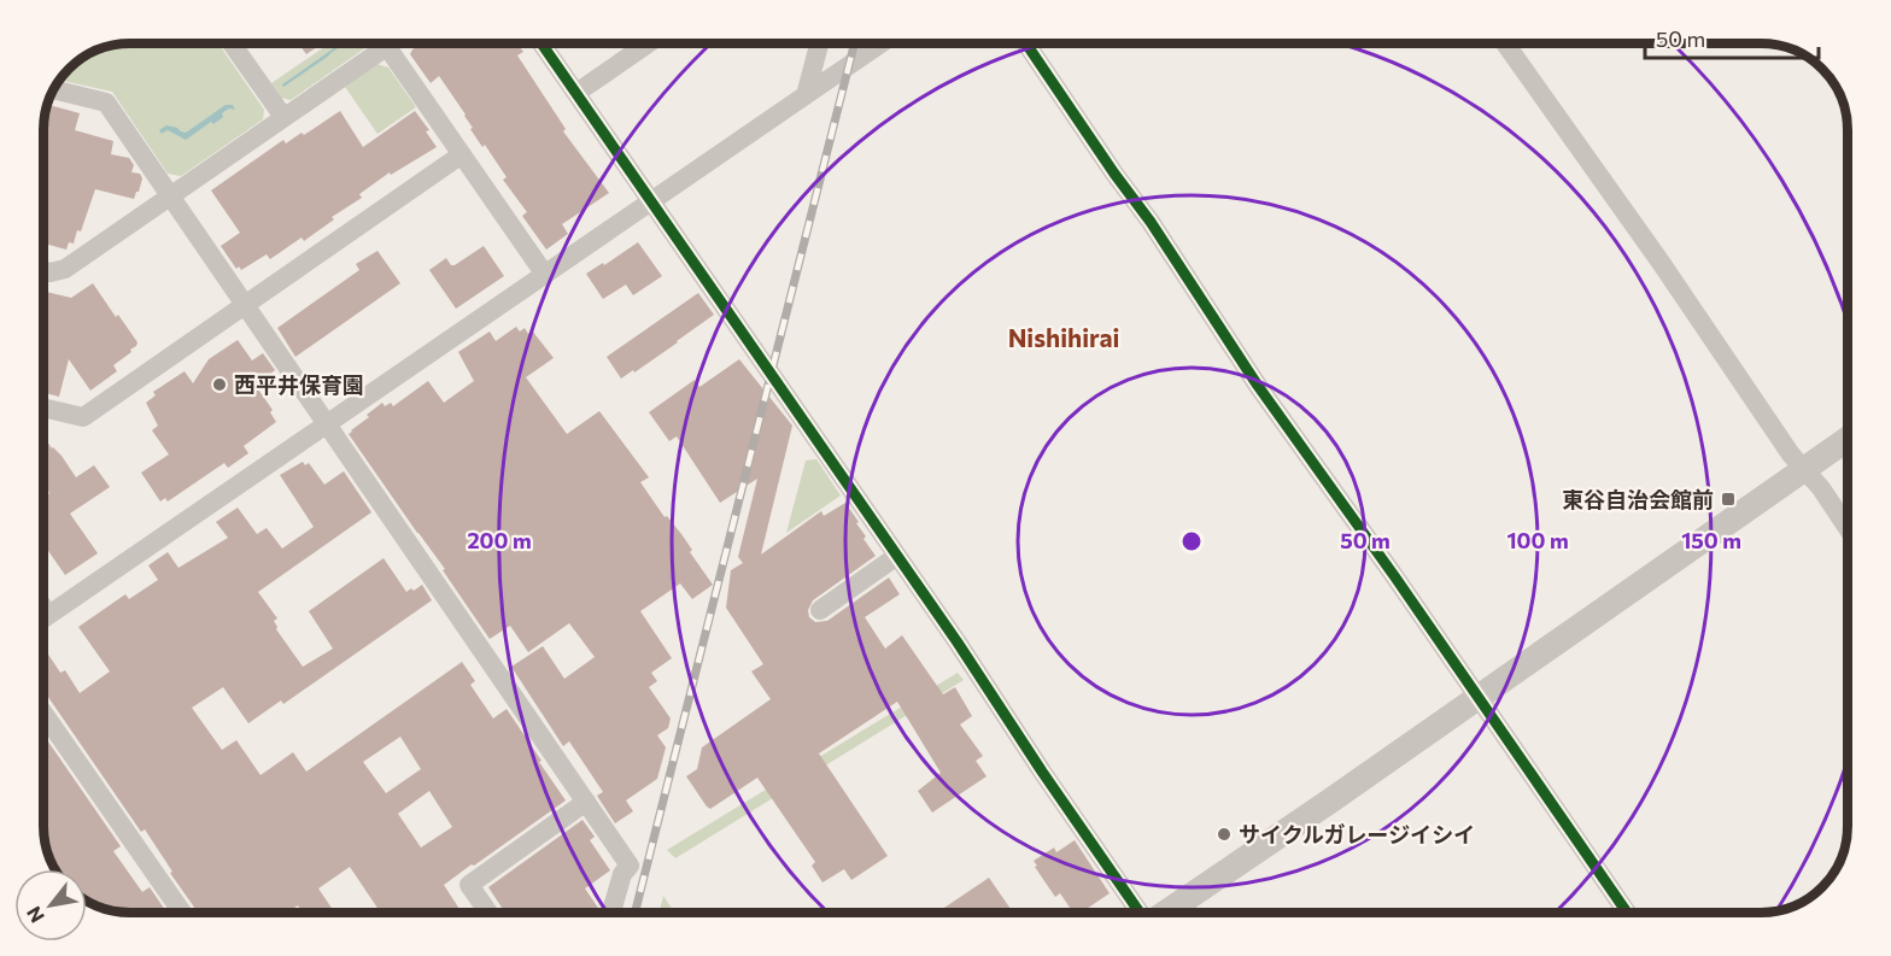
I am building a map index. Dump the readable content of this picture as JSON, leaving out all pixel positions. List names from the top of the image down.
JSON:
{
  "districts": ["Nishihirai"],
  "places": {
    "other": ["西平井保育園", "サイクルガレージイシイ"],
    "transit": ["東谷自治会館前"]
  },
  "scale_bar": "50 m",
  "north": "bottom left",
  "rings": [
    "50 m",
    "100 m",
    "150 m",
    "200 m"
  ]
}
